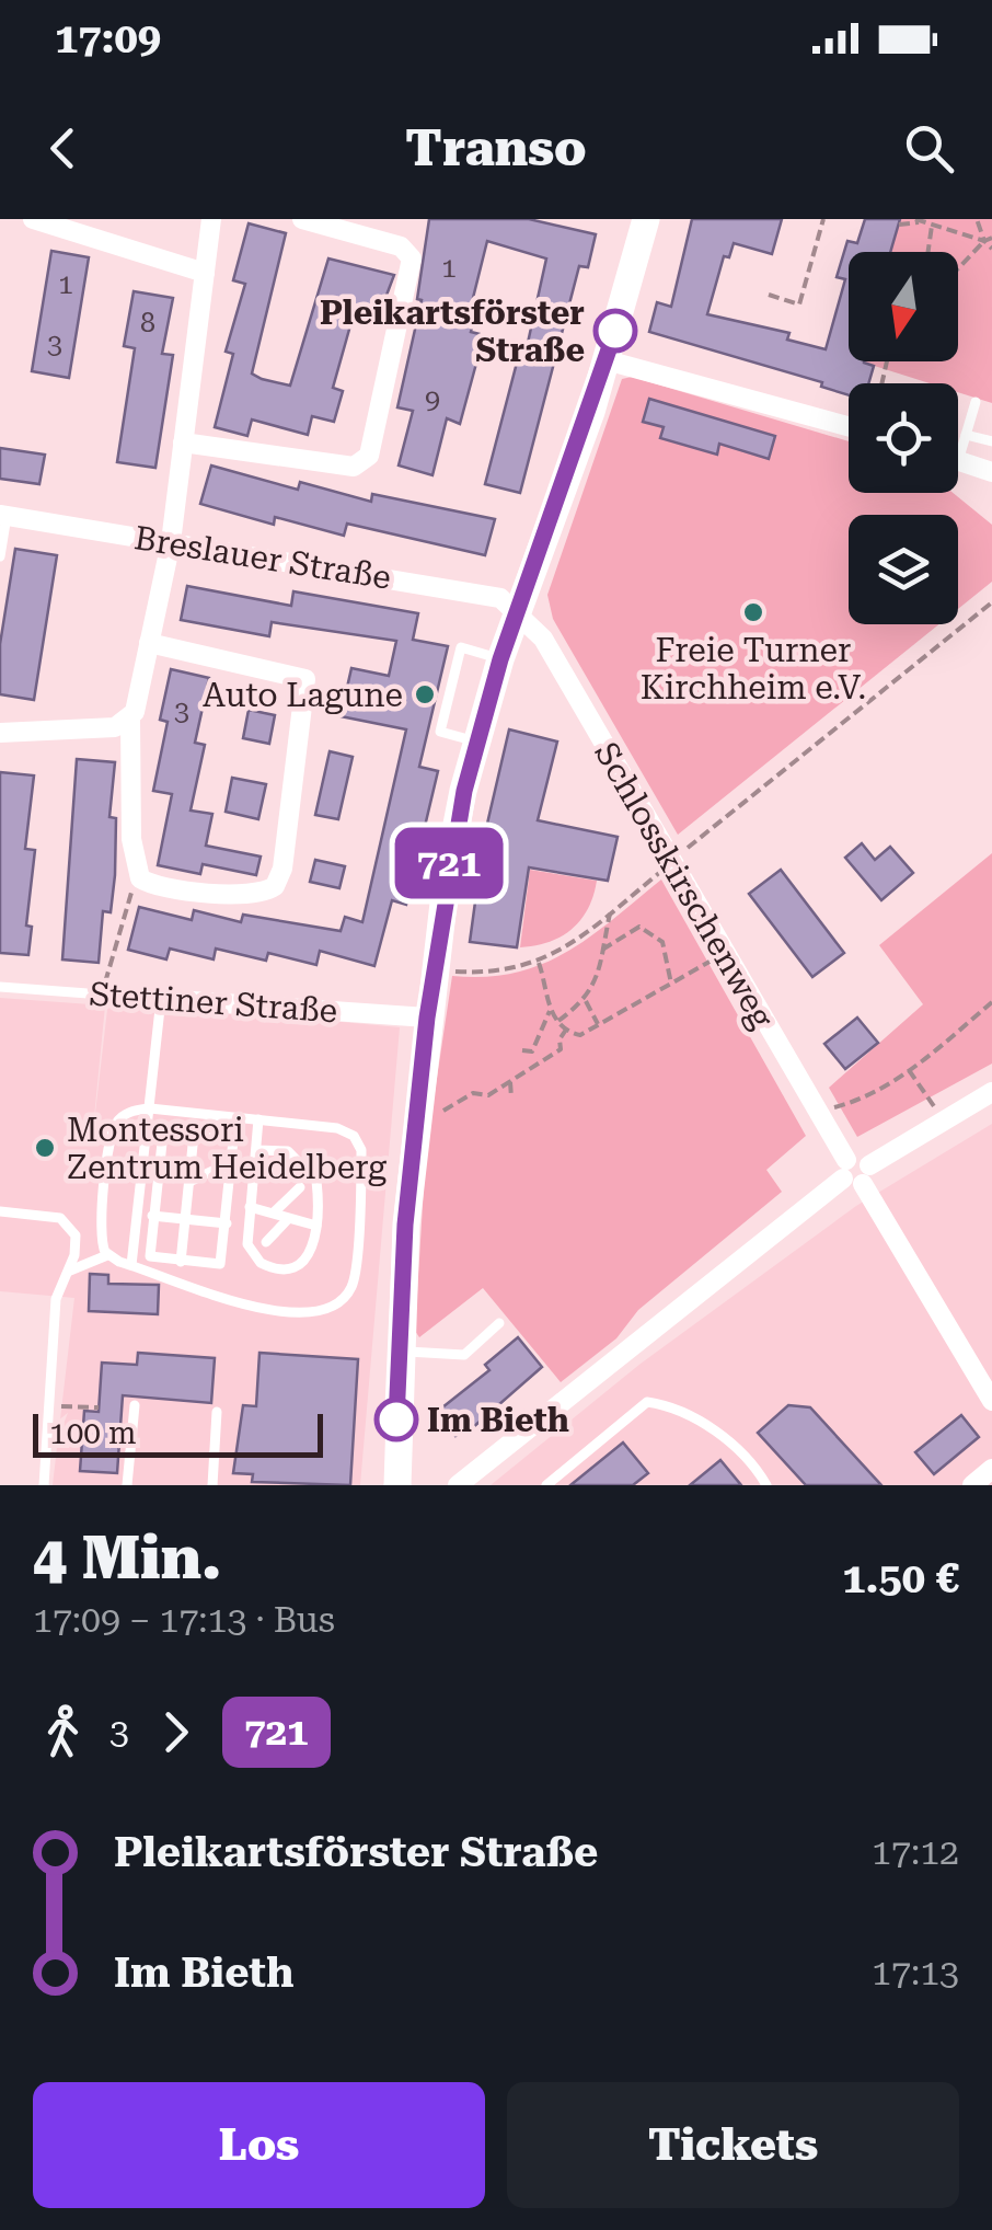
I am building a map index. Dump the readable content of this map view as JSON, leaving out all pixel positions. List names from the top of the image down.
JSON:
{
  "streets": {
    "street": ["Breslauer Straße", "Schlosskirschenweg", "Stettiner Straße"]
  },
  "crossings": [
    ["Breslauer Straße", "Schlosskirschenweg"]
  ],
  "places": [
    "Pleikartsförster Straße",
    "Freie Turner Kirchheim e.V.",
    "Auto Lagune",
    "Montessori Zentrum Heidelberg",
    "Im Bieth"
  ],
  "lines": ["bus line 721"],
  "house_numbers": [
    "1",
    "1",
    "8",
    "3",
    "9",
    "3"
  ],
  "scale_bar": "100 m",
  "north": "bottom",
  "page": {
    "status": "17:09",
    "header": "Transo",
    "on_map": "721",
    "scale": "100 m",
    "heading": ["4 Min.", "17:09 – 17:13 · Bus", "1.50 €"],
    "legs": ["3", "721"],
    "list": [
      {
        "name": "Pleikartsförster Straße",
        "value": "17:12"
      },
      {
        "name": "Im Bieth",
        "value": "17:13"
      }
    ],
    "buttons": ["Los", "Tickets"]
  }
}
